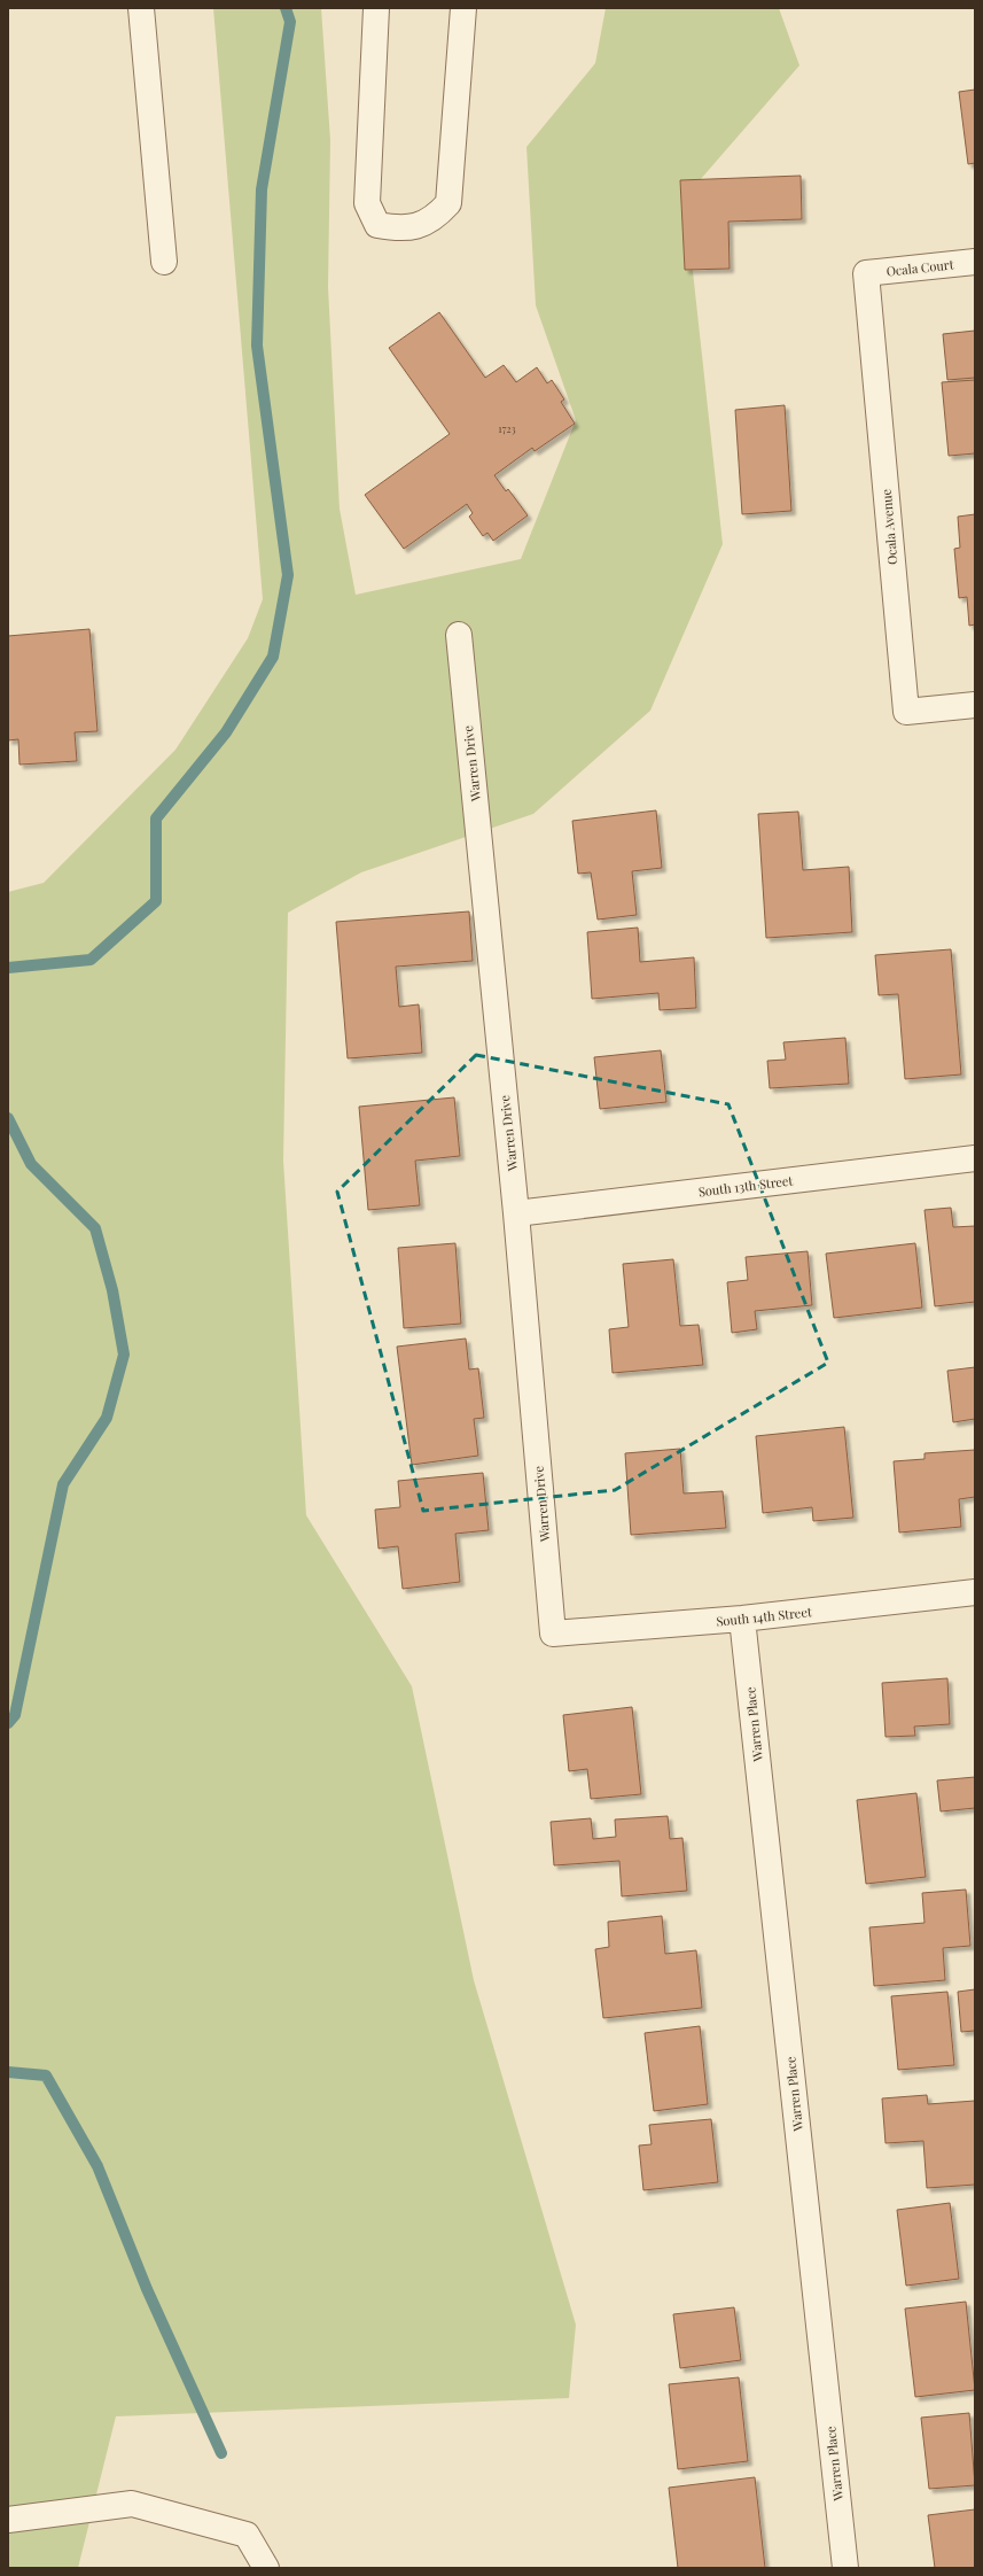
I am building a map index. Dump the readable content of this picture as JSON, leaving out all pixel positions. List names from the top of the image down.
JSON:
{
  "streets": {
    "street": [
      "Ocala Court",
      "Ocala Avenue",
      "Warren Drive",
      "South 13th Street",
      "South 14th Street",
      "Warren Place"
    ]
  },
  "crossings": [
    ["Ocala Court", "Ocala Avenue"],
    ["Warren Drive", "South 13th Street"],
    ["Warren Drive", "South 14th Street"],
    ["South 14th Street", "Warren Place"]
  ],
  "house_numbers": ["1723"]
}
